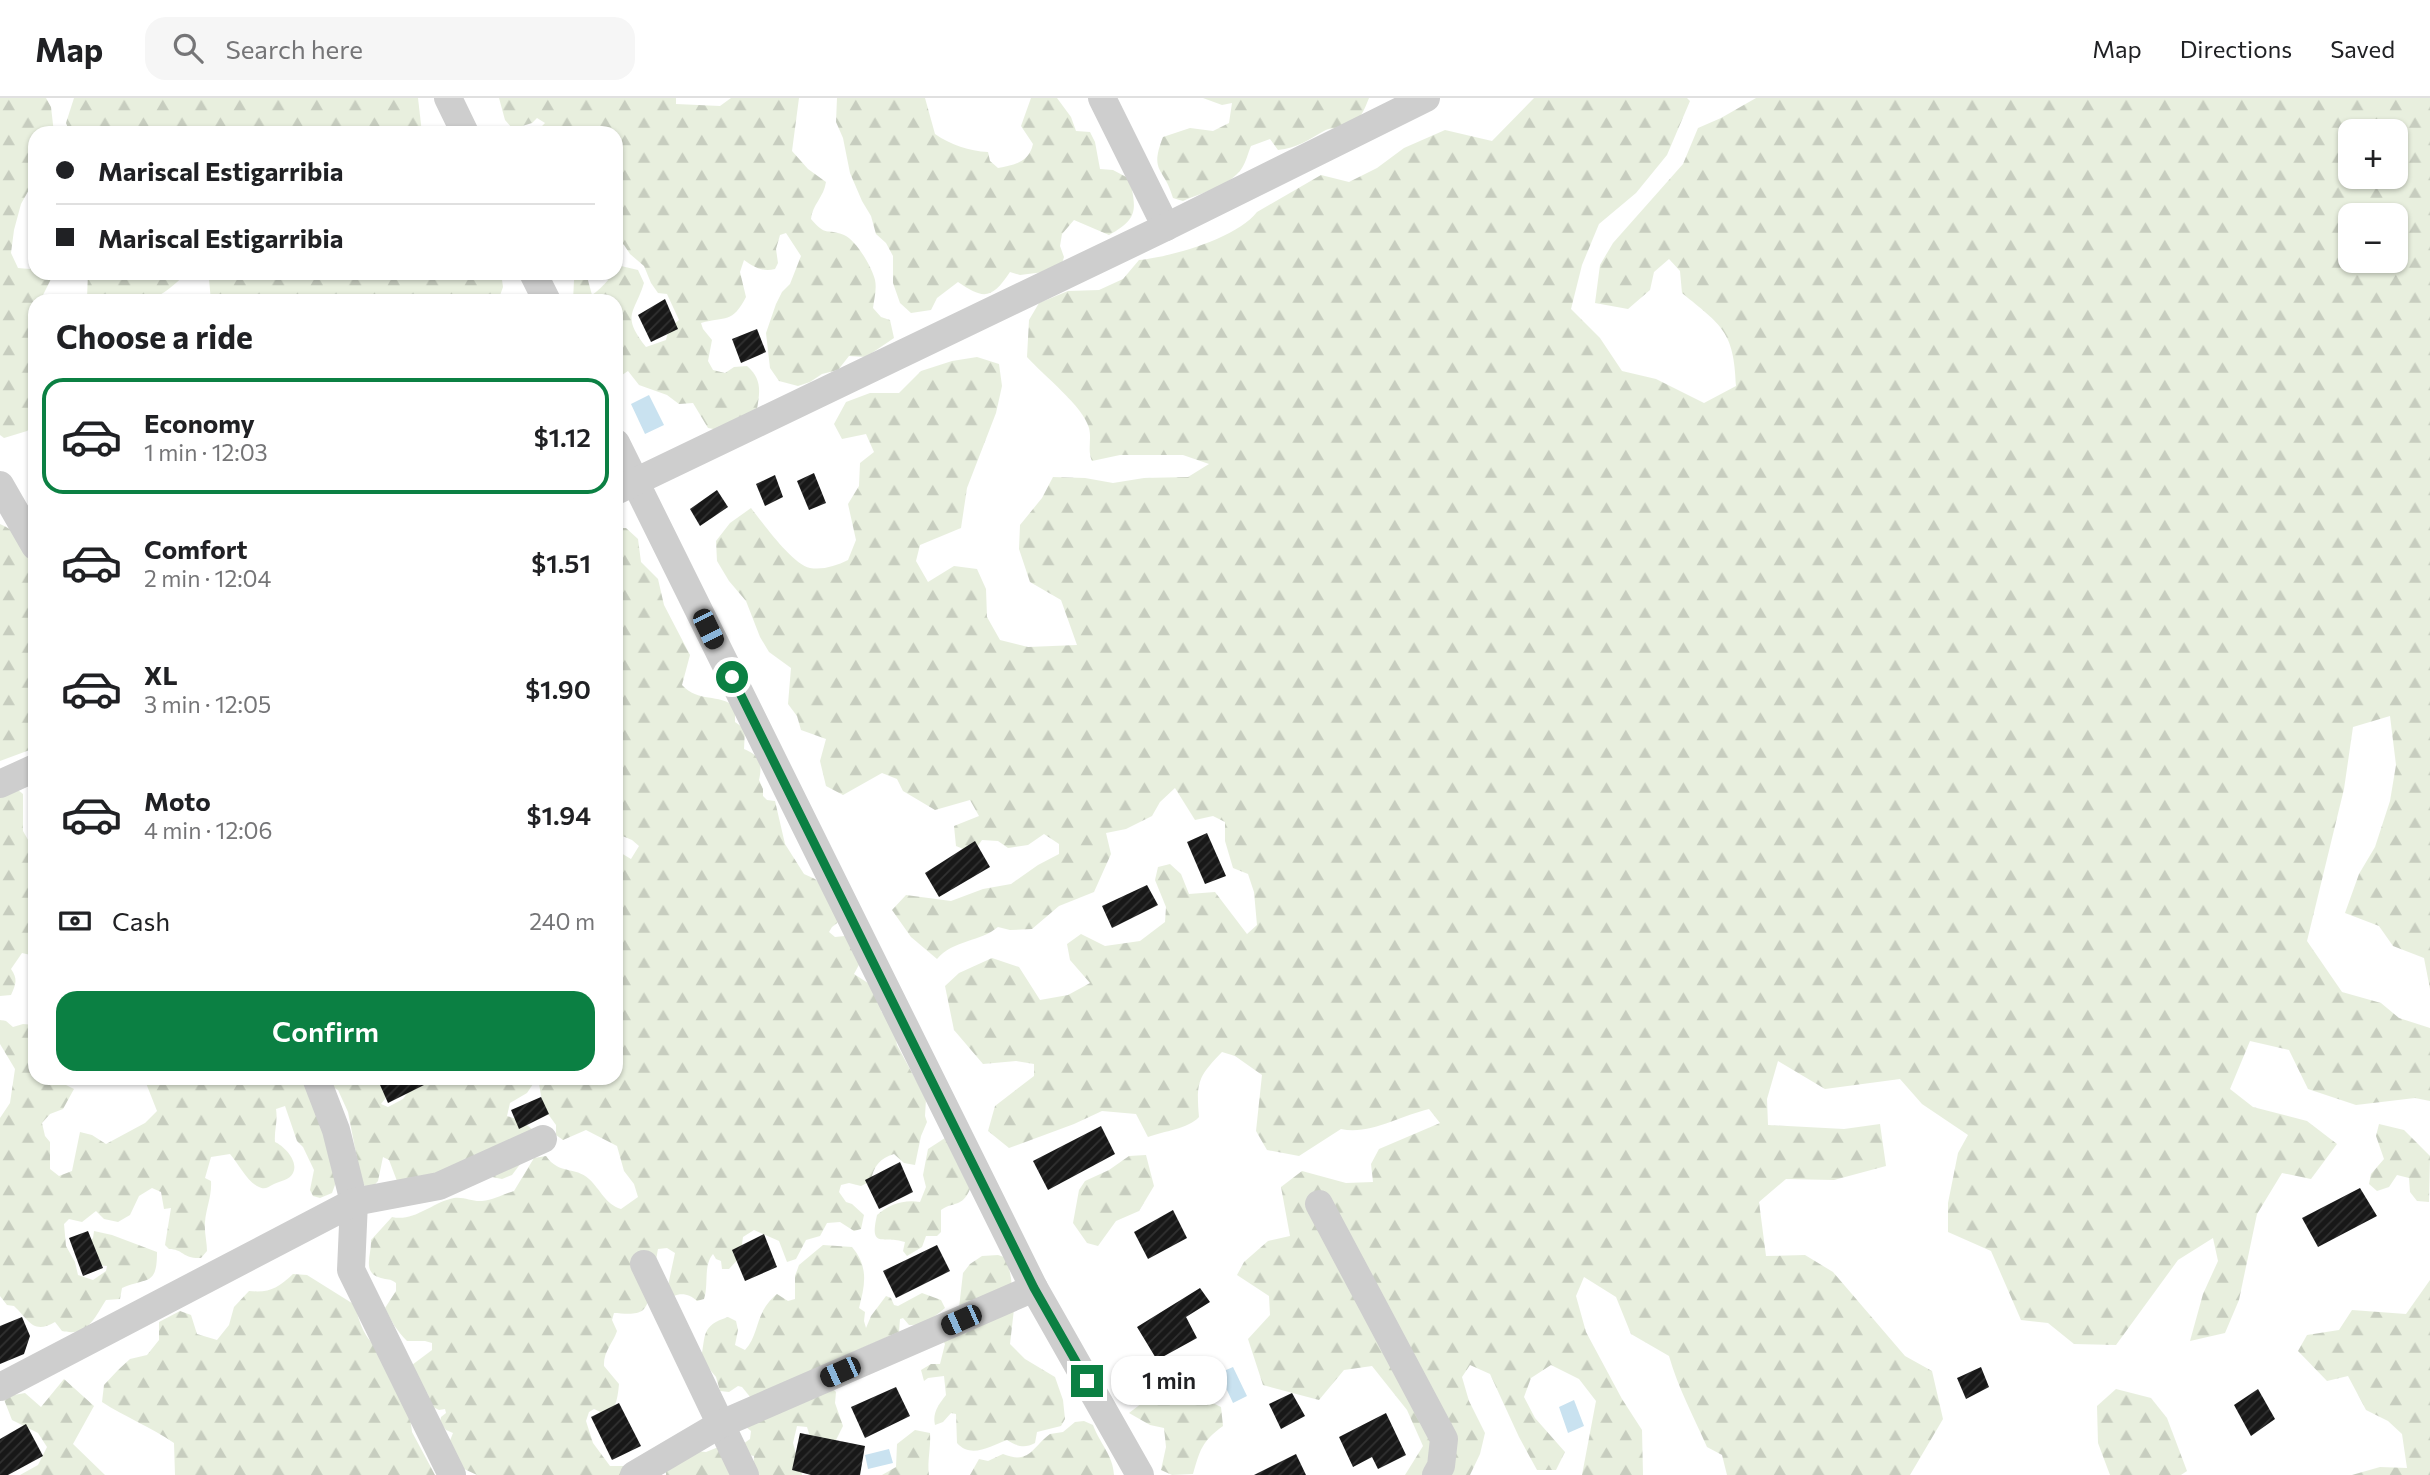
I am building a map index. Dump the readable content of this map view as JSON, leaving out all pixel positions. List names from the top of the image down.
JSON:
{
  "page": {
    "header": "Map",
    "search": "Search here",
    "nav": ["Map", "Directions", "Saved"],
    "map_buttons": ["+", "−"],
    "banner": ["Mariscal Estigarribia", "Mariscal Estigarribia"],
    "heading": "Choose a ride",
    "list": [
      {
        "name": "Economy",
        "note": "1 min · 12:03",
        "value": "$1.12"
      },
      {
        "name": "Comfort",
        "note": "2 min · 12:04",
        "value": "$1.51"
      },
      {
        "name": "XL",
        "note": "3 min · 12:05",
        "value": "$1.90"
      },
      {
        "name": "Moto",
        "note": "4 min · 12:06",
        "value": "$1.94"
      }
    ],
    "pay": ["Cash", "240 m"],
    "buttons": "Confirm",
    "bubble": "1 min"
  }
}
